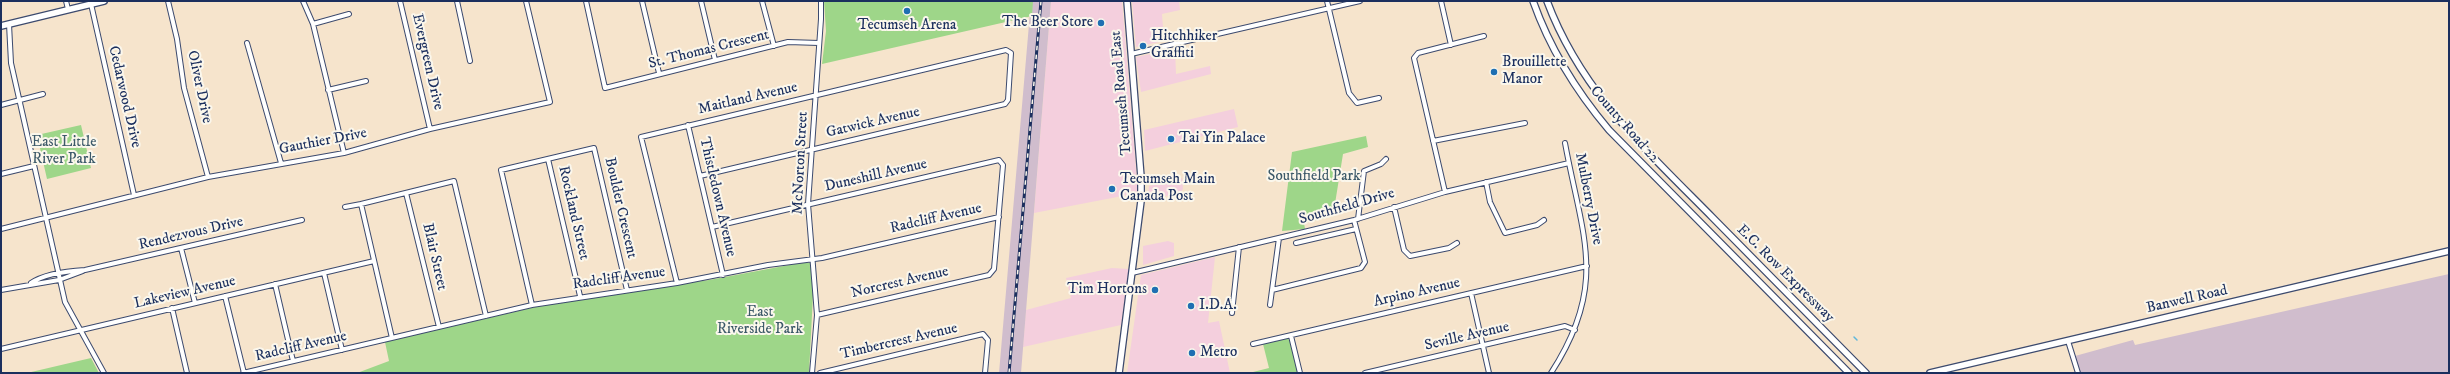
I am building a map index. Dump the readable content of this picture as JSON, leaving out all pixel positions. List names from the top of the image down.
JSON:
{
  "streets": {
    "main road": [
      "Tecumseh Road East",
      "County Road 22",
      "E.C. Row Expressway",
      "Banwell Road"
    ],
    "street": [
      "St. Thomas Crescent",
      "Evergreen Drive",
      "Oliver Drive",
      "Cedarwood Drive",
      "Maitland Avenue",
      "Gatwick Avenue",
      "Gauthier Drive",
      "McNorton Street",
      "Duneshill Avenue",
      "Thistledown Avenue",
      "Mulberry Drive",
      "Southfield Drive",
      "Boulder Crescent",
      "Rockland Street",
      "Radcliff Avenue",
      "Rendezvous Drive",
      "Blair Street",
      "Norcrest Avenue",
      "Lakeview Avenue",
      "Arpino Avenue",
      "Seville Avenue",
      "Timbercrest Avenue"
    ]
  },
  "crossings": [
    ["St. Thomas Crescent", "McNorton Street"],
    ["Evergreen Drive", "Gauthier Drive"],
    ["Oliver Drive", "Gauthier Drive"],
    ["Tecumseh Road East", "Southfield Drive"],
    ["Cedarwood Drive", "Gauthier Drive"],
    ["Maitland Avenue", "Gatwick Avenue"],
    ["Maitland Avenue", "McNorton Street"],
    ["Maitland Avenue", "Thistledown Avenue"],
    ["Maitland Avenue", "Radcliff Avenue"],
    ["Gatwick Avenue", "McNorton Street"],
    ["Gatwick Avenue", "Thistledown Avenue"],
    ["County Road 22", "E.C. Row Expressway"],
    ["McNorton Street", "Duneshill Avenue"],
    ["McNorton Street", "Radcliff Avenue"],
    ["McNorton Street", "Norcrest Avenue"],
    ["Duneshill Avenue", "Thistledown Avenue"],
    ["Duneshill Avenue", "Radcliff Avenue"],
    ["Duneshill Avenue", "Norcrest Avenue"],
    ["Thistledown Avenue", "Radcliff Avenue"],
    ["Mulberry Drive", "Southfield Drive"],
    ["Mulberry Drive", "Arpino Avenue"],
    ["Mulberry Drive", "Seville Avenue"],
    ["Boulder Crescent", "Rockland Street"],
    ["Boulder Crescent", "Radcliff Avenue"],
    ["Rockland Street", "Radcliff Avenue"],
    ["Radcliff Avenue", "Blair Street"],
    ["Radcliff Avenue", "Norcrest Avenue"]
  ],
  "parks": ["East Little River Park", "Southfield Park", "East Riverside Park"],
  "places": [
    "Tecumseh Arena",
    "The Beer Store",
    "Hitchhiker Graffiti",
    "Brouillette Manor",
    "Tai Yin Palace",
    "Tecumseh Main Canada Post",
    "Tim Hortons",
    "I.D.A.",
    "Metro"
  ]
}
